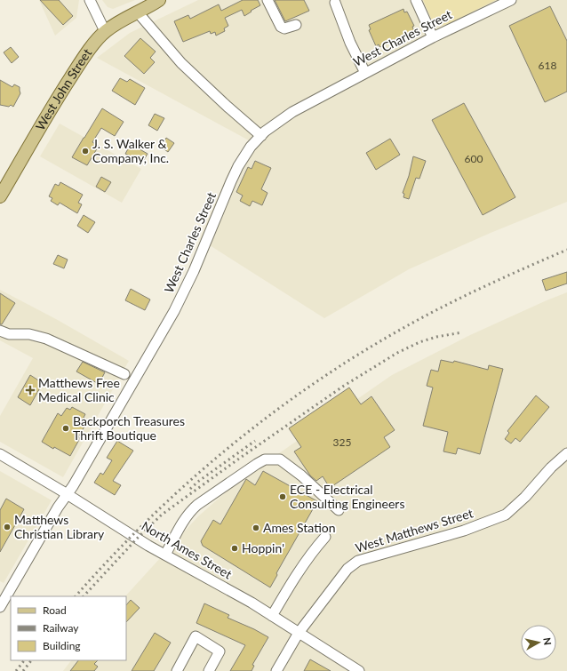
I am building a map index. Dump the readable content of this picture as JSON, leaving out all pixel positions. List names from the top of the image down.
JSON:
{
  "streets": {
    "main road": ["West John Street"],
    "street": ["West Charles Street", "West Matthews Street", "North Ames Street"]
  },
  "crossings": [
    ["West Charles Street", "North Ames Street"],
    ["West Matthews Street", "North Ames Street"]
  ],
  "places": {
    "other": [
      "J. S. Walker & Company, Inc.",
      "Backporch Treasures Thrift Boutique",
      "ECE - Electrical Consulting Engineers",
      "Matthews Christian Library",
      "Ames Station",
      "Hoppin'"
    ],
    "health": ["Matthews Free Medical Clinic"]
  },
  "house_numbers": ["618", "600", "325"],
  "legend": ["Road", "Railway", "Building"],
  "north": "right"
}
